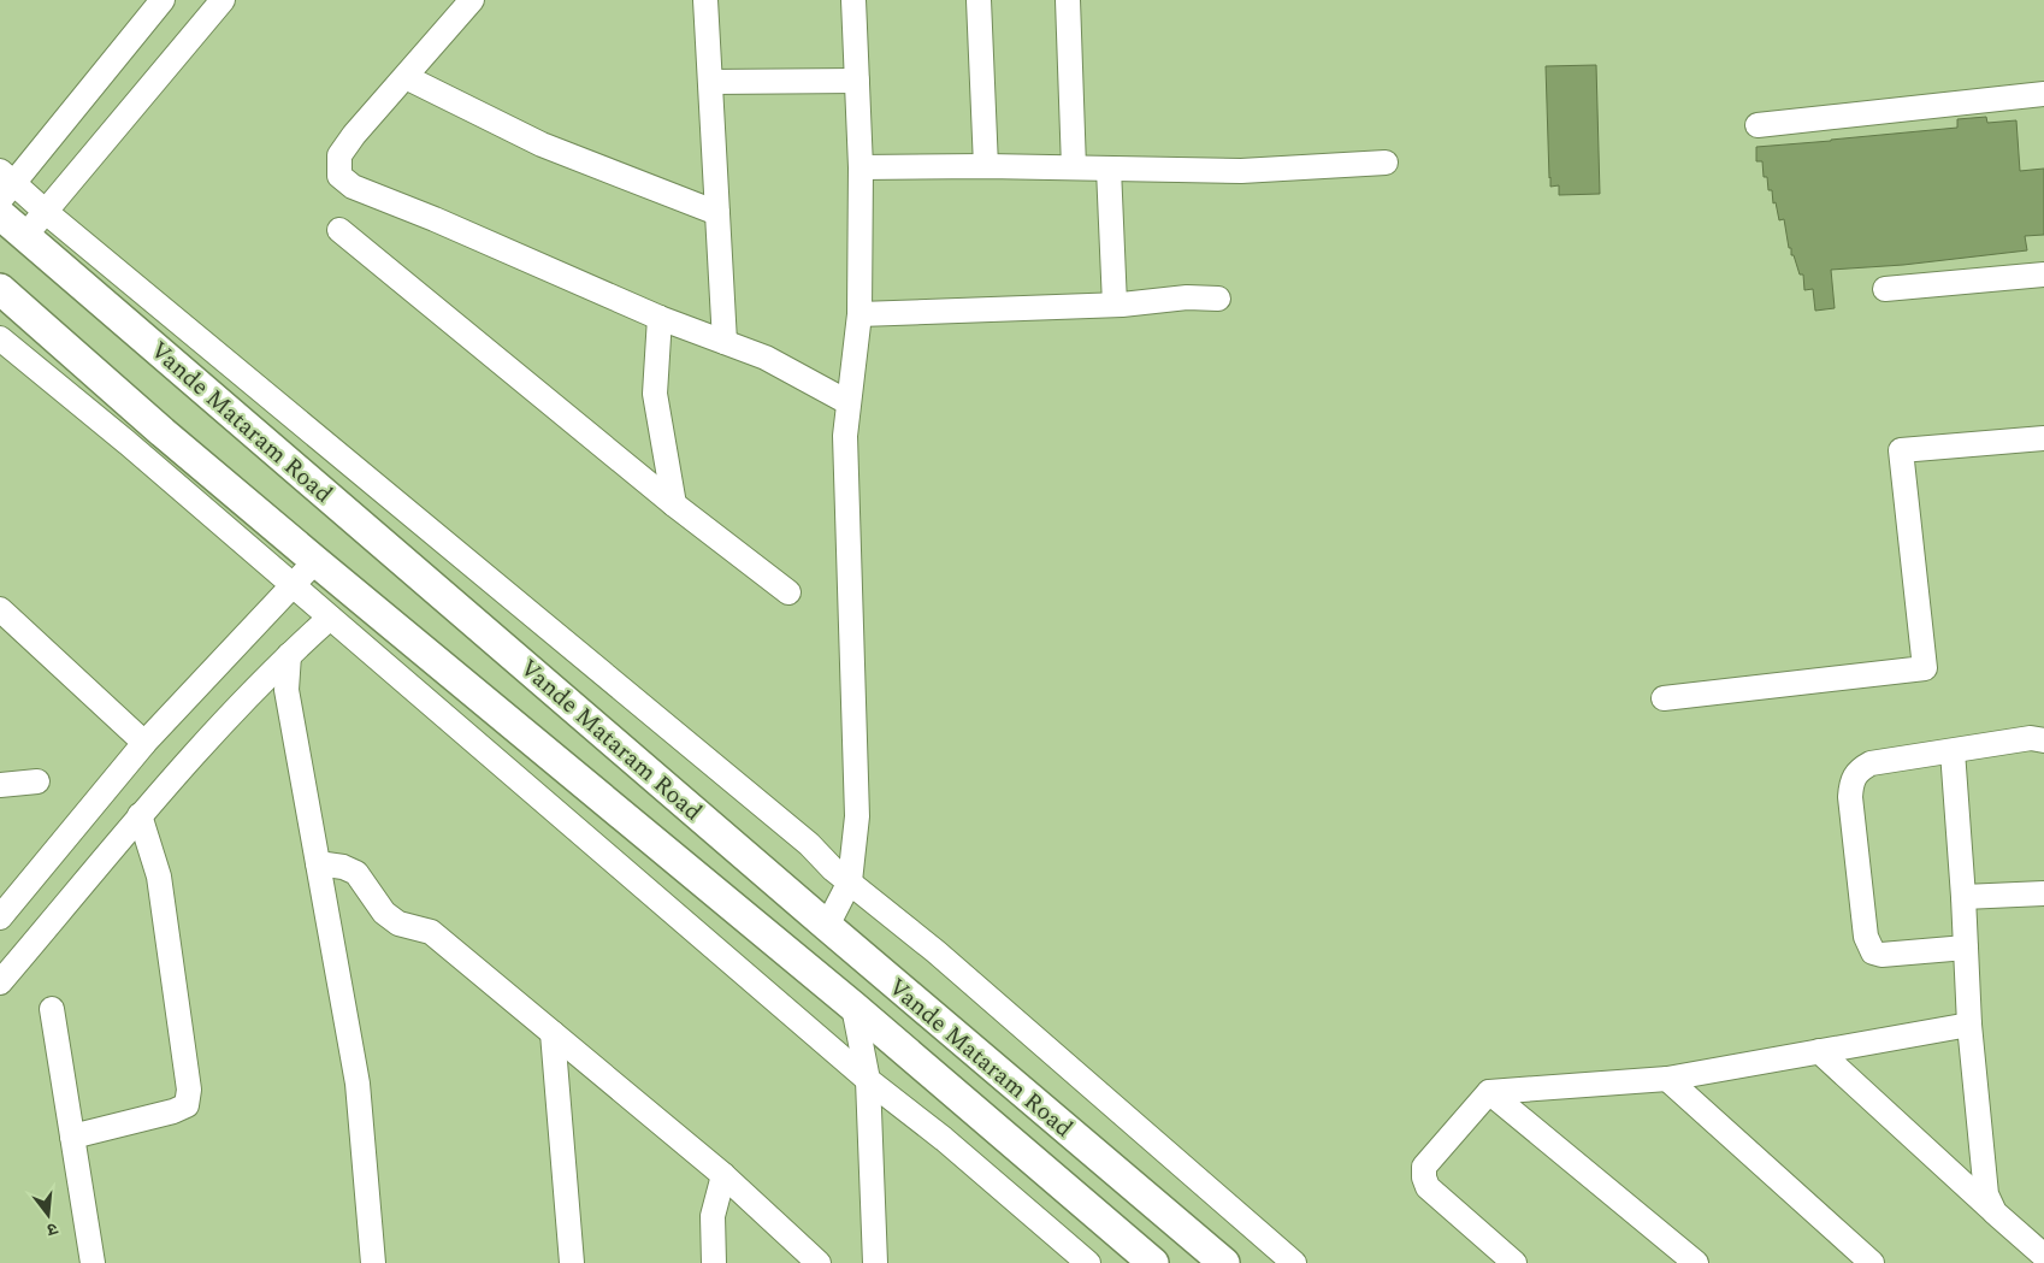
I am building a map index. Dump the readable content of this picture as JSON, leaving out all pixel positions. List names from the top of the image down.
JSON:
{
  "streets": {
    "main road": ["Vande Mataram Road"]
  },
  "north": "bottom"
}
